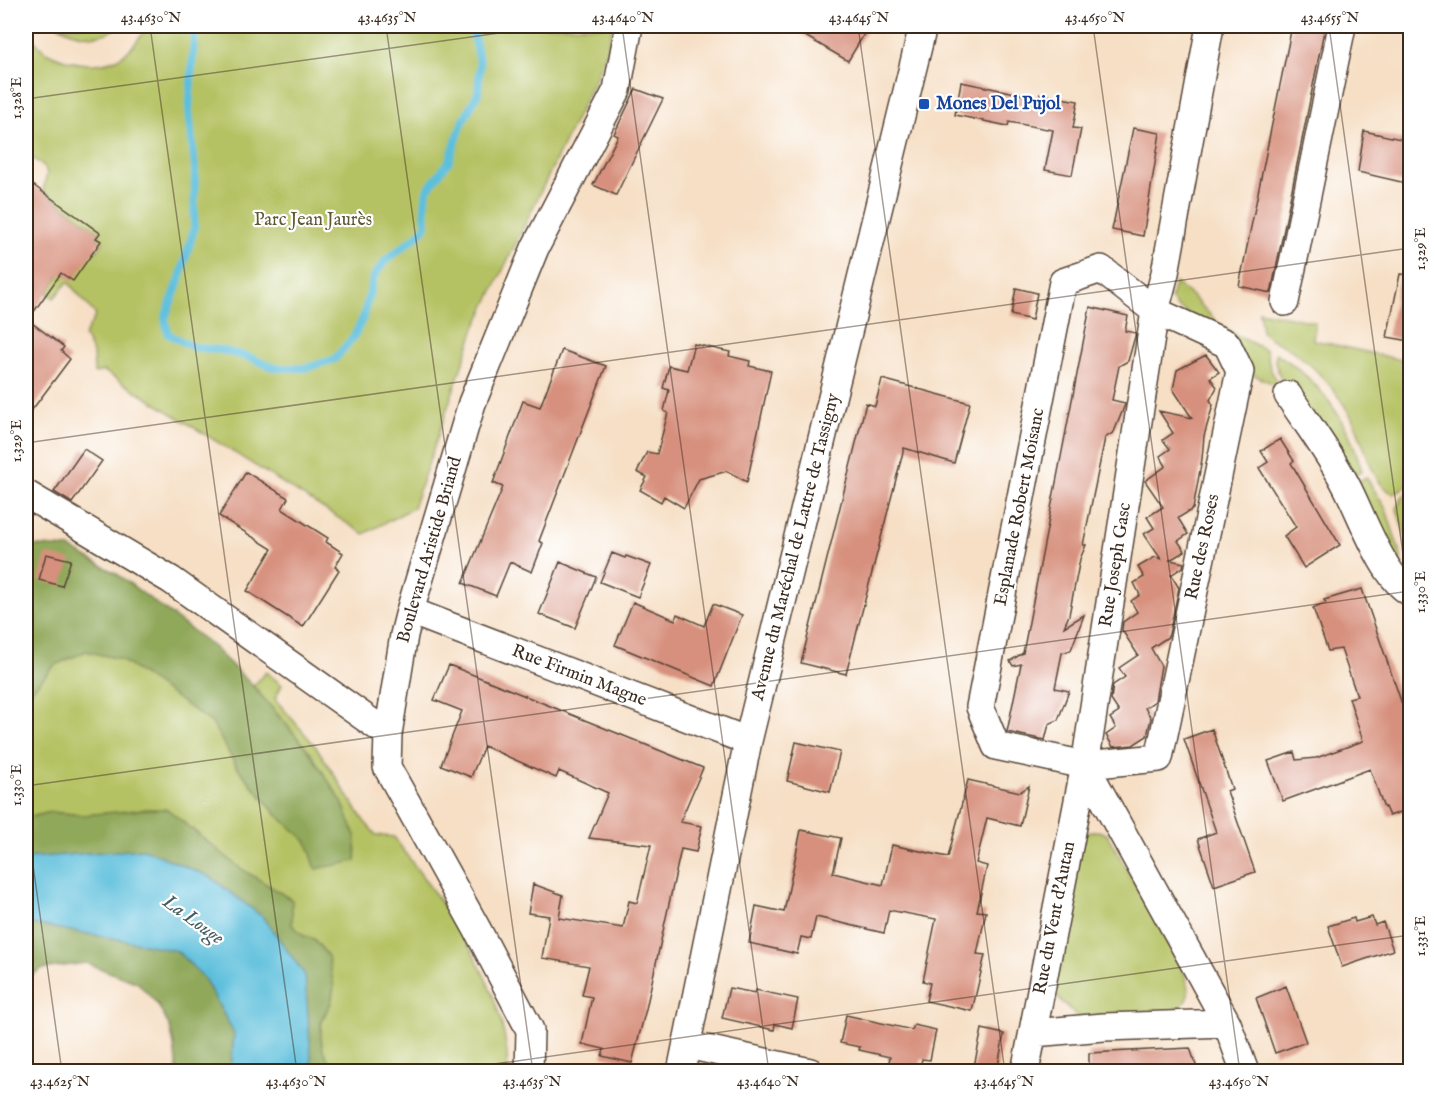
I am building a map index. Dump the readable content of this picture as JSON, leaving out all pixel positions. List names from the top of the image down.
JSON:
{
  "streets": {
    "street": [
      "Esplanade Robert Moisanc",
      "Avenue du Maréchal de Lattre de Tassigny",
      "Rue des Roses",
      "Boulevard Aristide Briand",
      "Rue Joseph Gasc",
      "Rue Firmin Magne",
      "Rue du Vent d'Autan"
    ]
  },
  "crossings": [
    ["Esplanade Robert Moisanc", "Rue des Roses"],
    ["Esplanade Robert Moisanc", "Rue Joseph Gasc"],
    ["Esplanade Robert Moisanc", "Rue du Vent d'Autan"],
    ["Avenue du Maréchal de Lattre de Tassigny", "Rue Firmin Magne"],
    ["Rue des Roses", "Rue Joseph Gasc"],
    ["Rue des Roses", "Rue du Vent d'Autan"],
    ["Boulevard Aristide Briand", "Rue Firmin Magne"],
    ["Rue Joseph Gasc", "Rue du Vent d'Autan"]
  ],
  "water": ["La Louge"],
  "parks": ["Parc Jean Jaurès"],
  "places": {
    "transit": ["Mones Del Pujol"]
  },
  "coordinates": [
    "43.4630°N",
    "43.4635°N",
    "43.4640°N",
    "43.4645°N",
    "43.4650°N",
    "43.4655°N",
    "1.328°E",
    "1.329°E",
    "1.330°E",
    "1.331°E",
    "43.4625°N"
  ]
}
